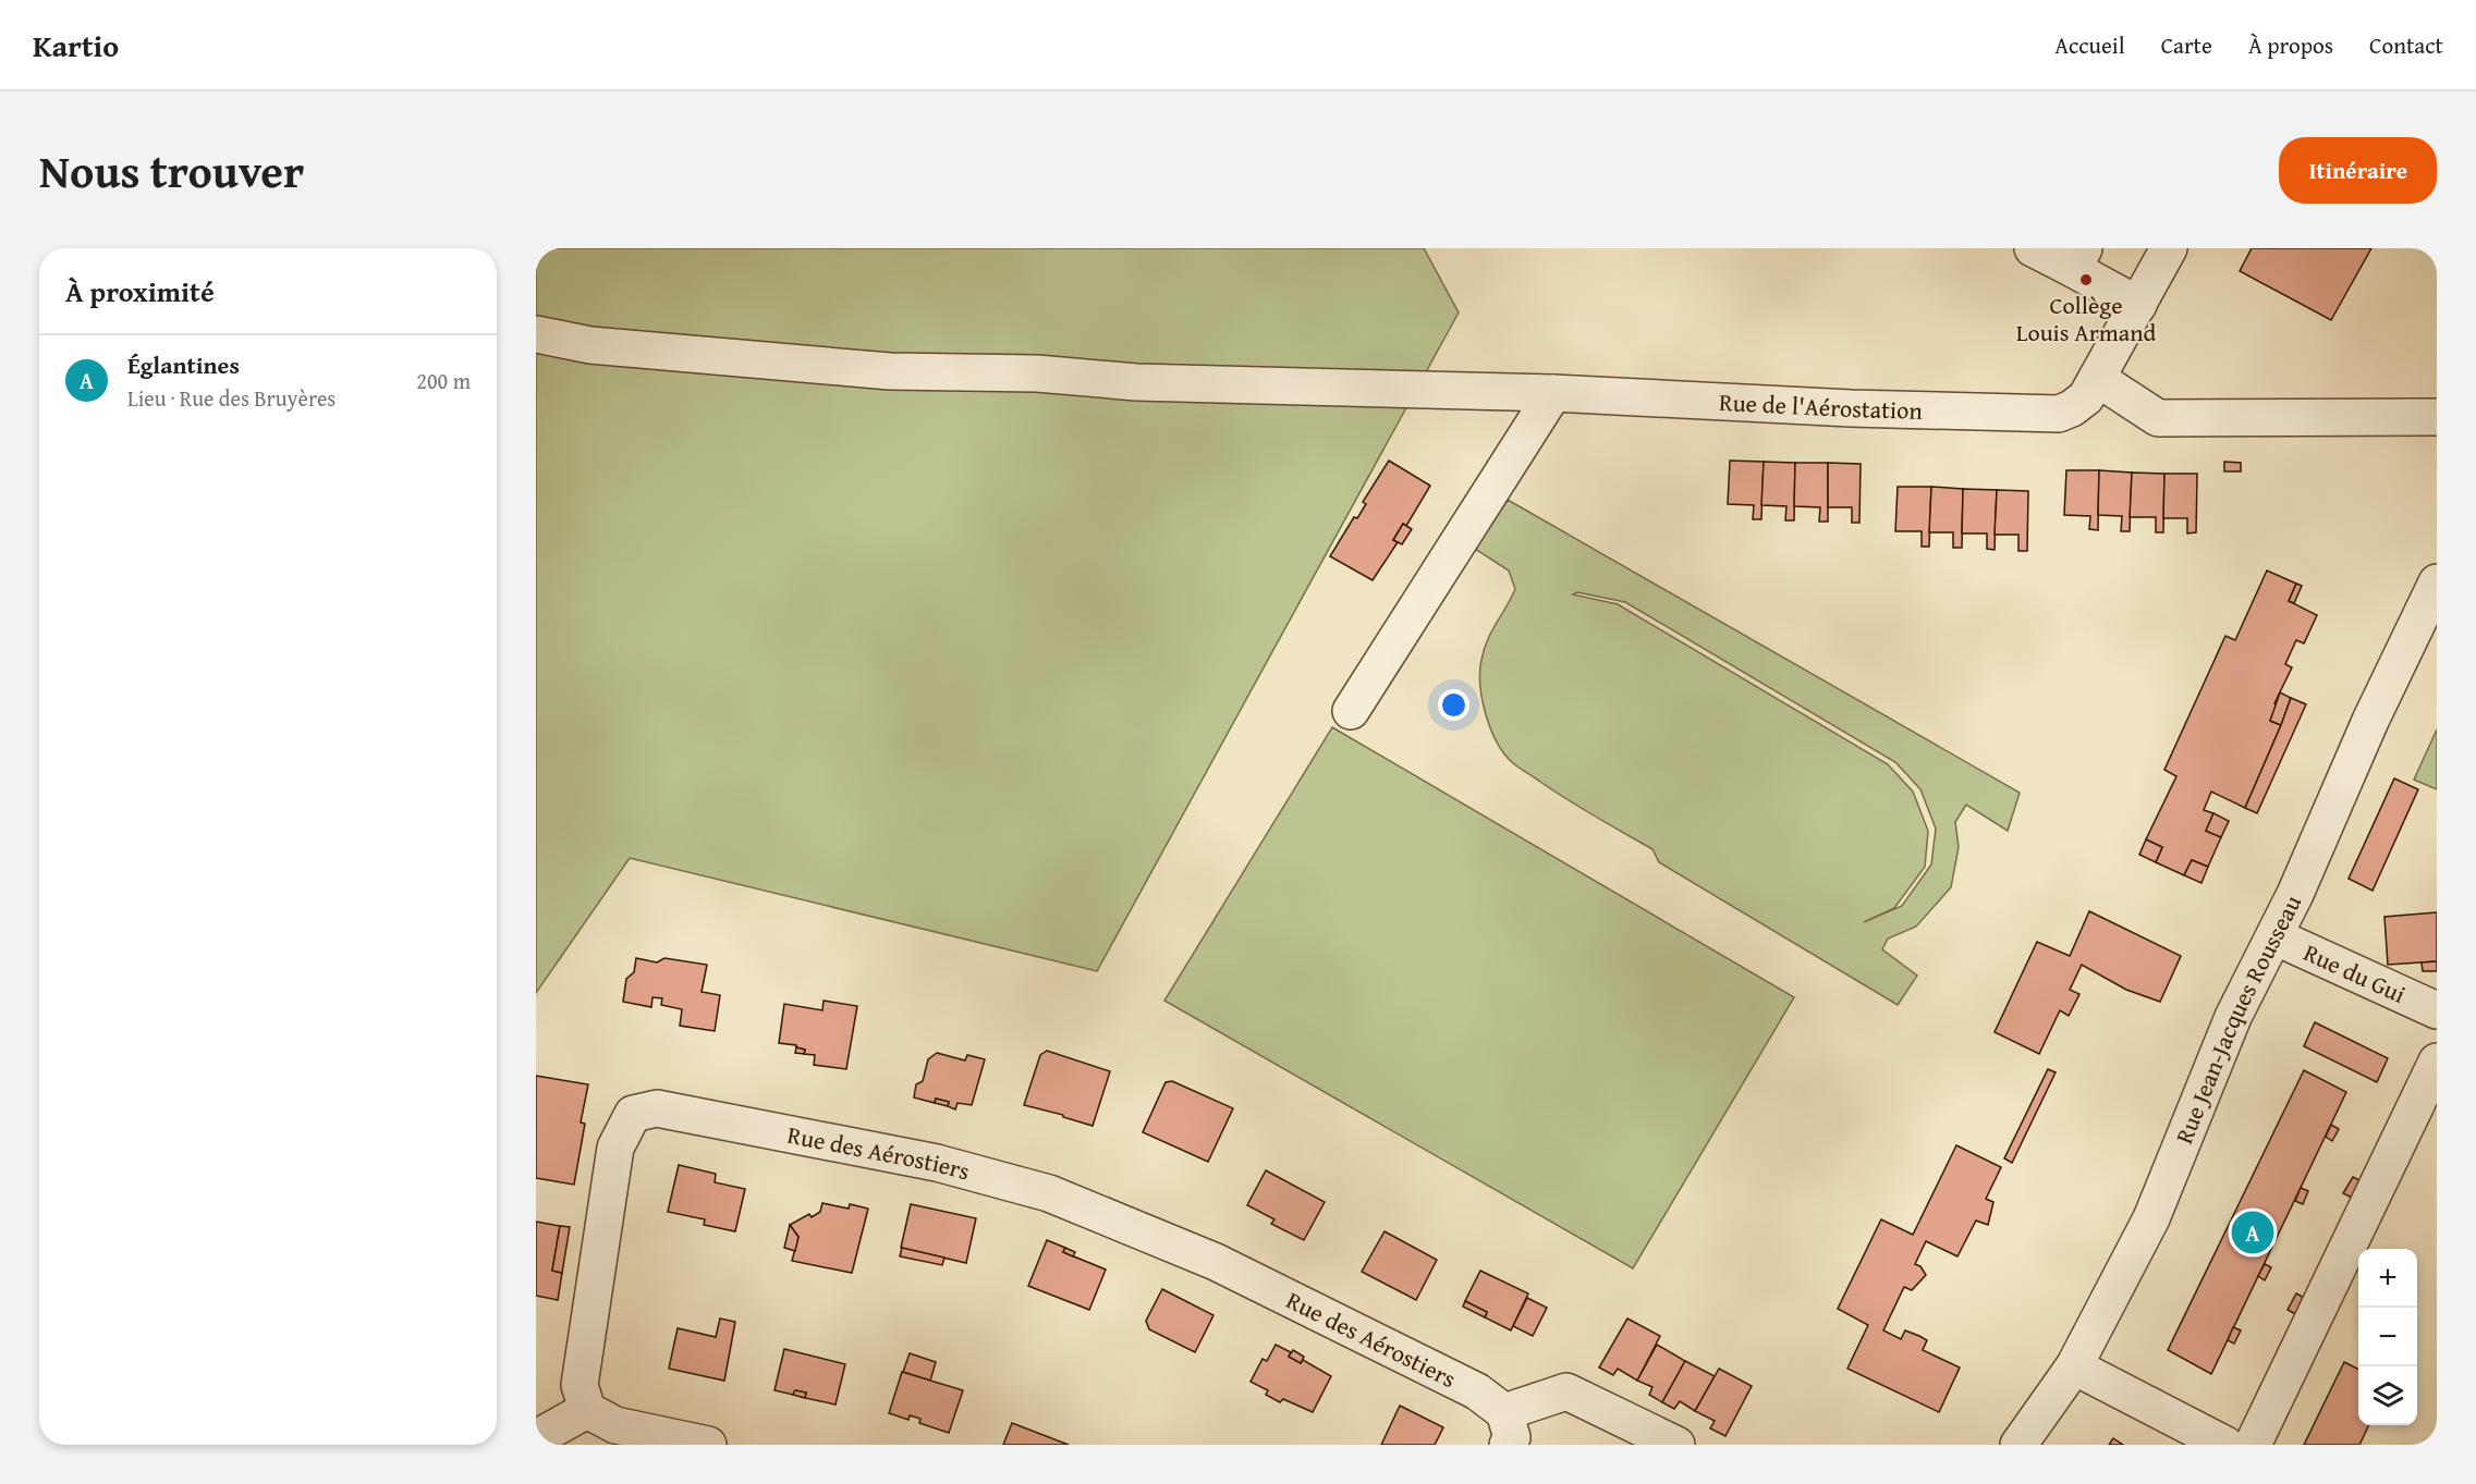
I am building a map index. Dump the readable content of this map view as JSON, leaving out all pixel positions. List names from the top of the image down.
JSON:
{
  "streets": {
    "street": [
      "Rue de l'Aérostation",
      "Rue du Gui",
      "Rue Jean-Jacques Rousseau",
      "Rue des Aérostiers"
    ]
  },
  "crossings": [
    ["Rue du Gui", "Rue Jean-Jacques Rousseau"]
  ],
  "places": ["Collège Louis Armand"],
  "page": {
    "header": "Kartio",
    "nav": [
      "Accueil",
      "Carte",
      "À propos",
      "Contact"
    ],
    "title": "Nous trouver",
    "buttons": "Itinéraire",
    "heading": "À proximité",
    "list": [
      {
        "mark": "A",
        "name": "Églantines",
        "note": "Lieu · Rue des Bruyères",
        "value": "200 m"
      }
    ],
    "pins": "A",
    "map_buttons": ["+", "−"]
  }
}
